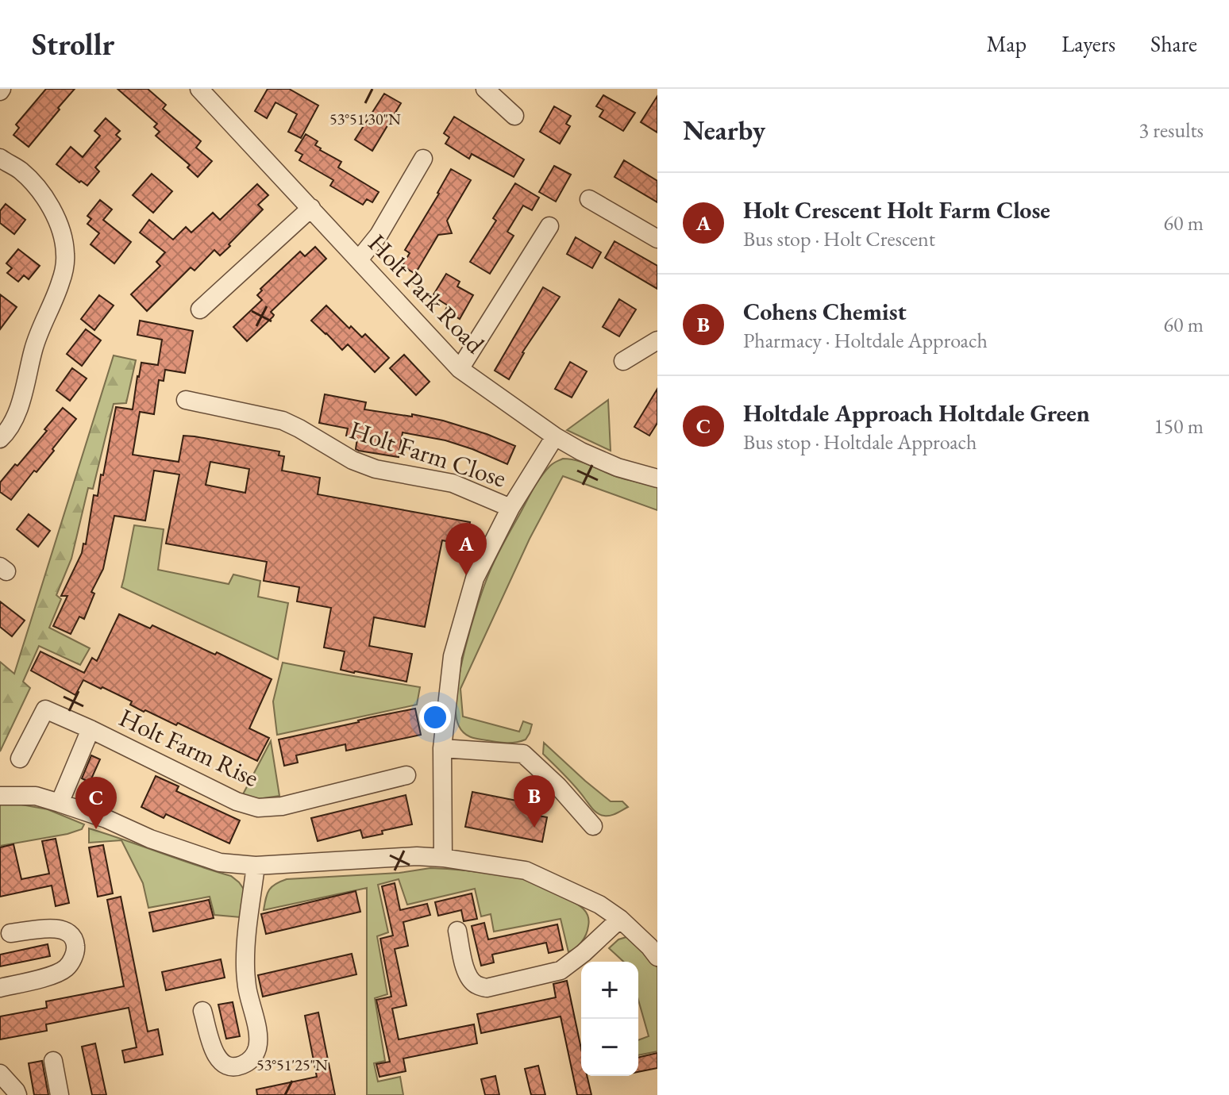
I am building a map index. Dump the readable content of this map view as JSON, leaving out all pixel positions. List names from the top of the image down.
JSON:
{
  "streets": {
    "street": ["Holt Park Road", "Holt Farm Close", "Holt Farm Rise"]
  },
  "page": {
    "header": "Strollr",
    "nav": ["Map", "Layers", "Share"],
    "heading": ["Nearby", "3 results"],
    "list": [
      {
        "mark": "A",
        "name": "Holt Crescent Holt Farm Close",
        "note": "Bus stop · Holt Crescent",
        "value": "60 m"
      },
      {
        "mark": "B",
        "name": "Cohens Chemist",
        "note": "Pharmacy · Holtdale Approach",
        "value": "60 m"
      },
      {
        "mark": "C",
        "name": "Holtdale Approach Holtdale Green",
        "note": "Bus stop · Holtdale Approach",
        "value": "150 m"
      }
    ],
    "pins": ["A", "B", "C"],
    "map_buttons": ["+", "−"]
  },
  "coordinates": ["53°51'30\"N", "53°51'25\"N"]
}
